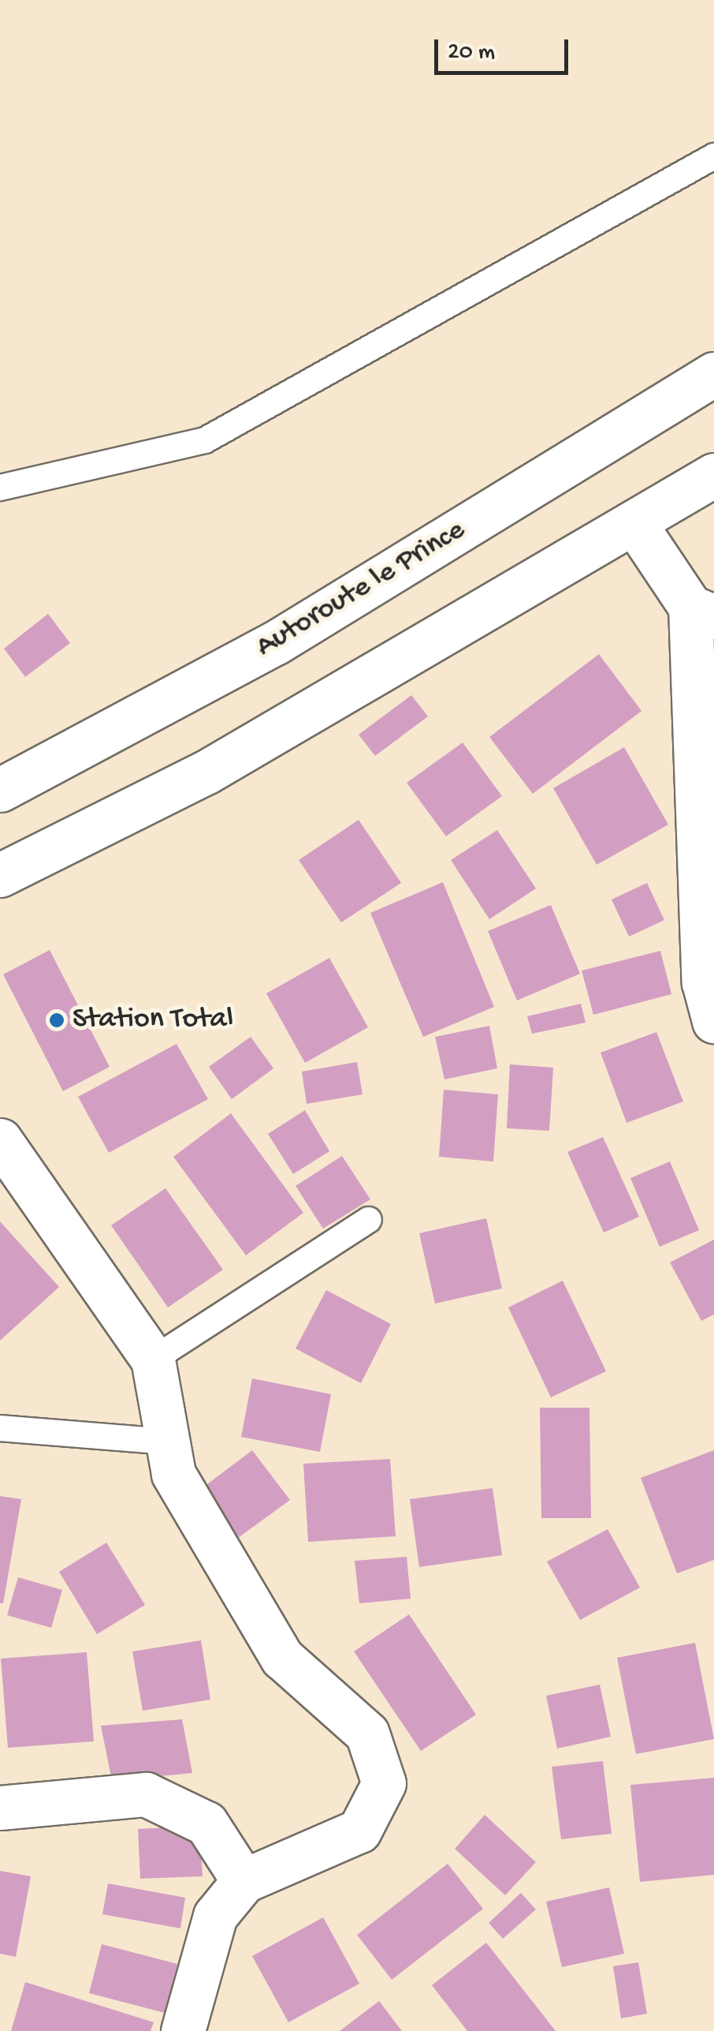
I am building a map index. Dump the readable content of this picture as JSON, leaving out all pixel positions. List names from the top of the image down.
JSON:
{
  "streets": {
    "street": ["Autoroute le Prince"]
  },
  "places": ["Station Total"],
  "scale_bar": "20 m"
}
